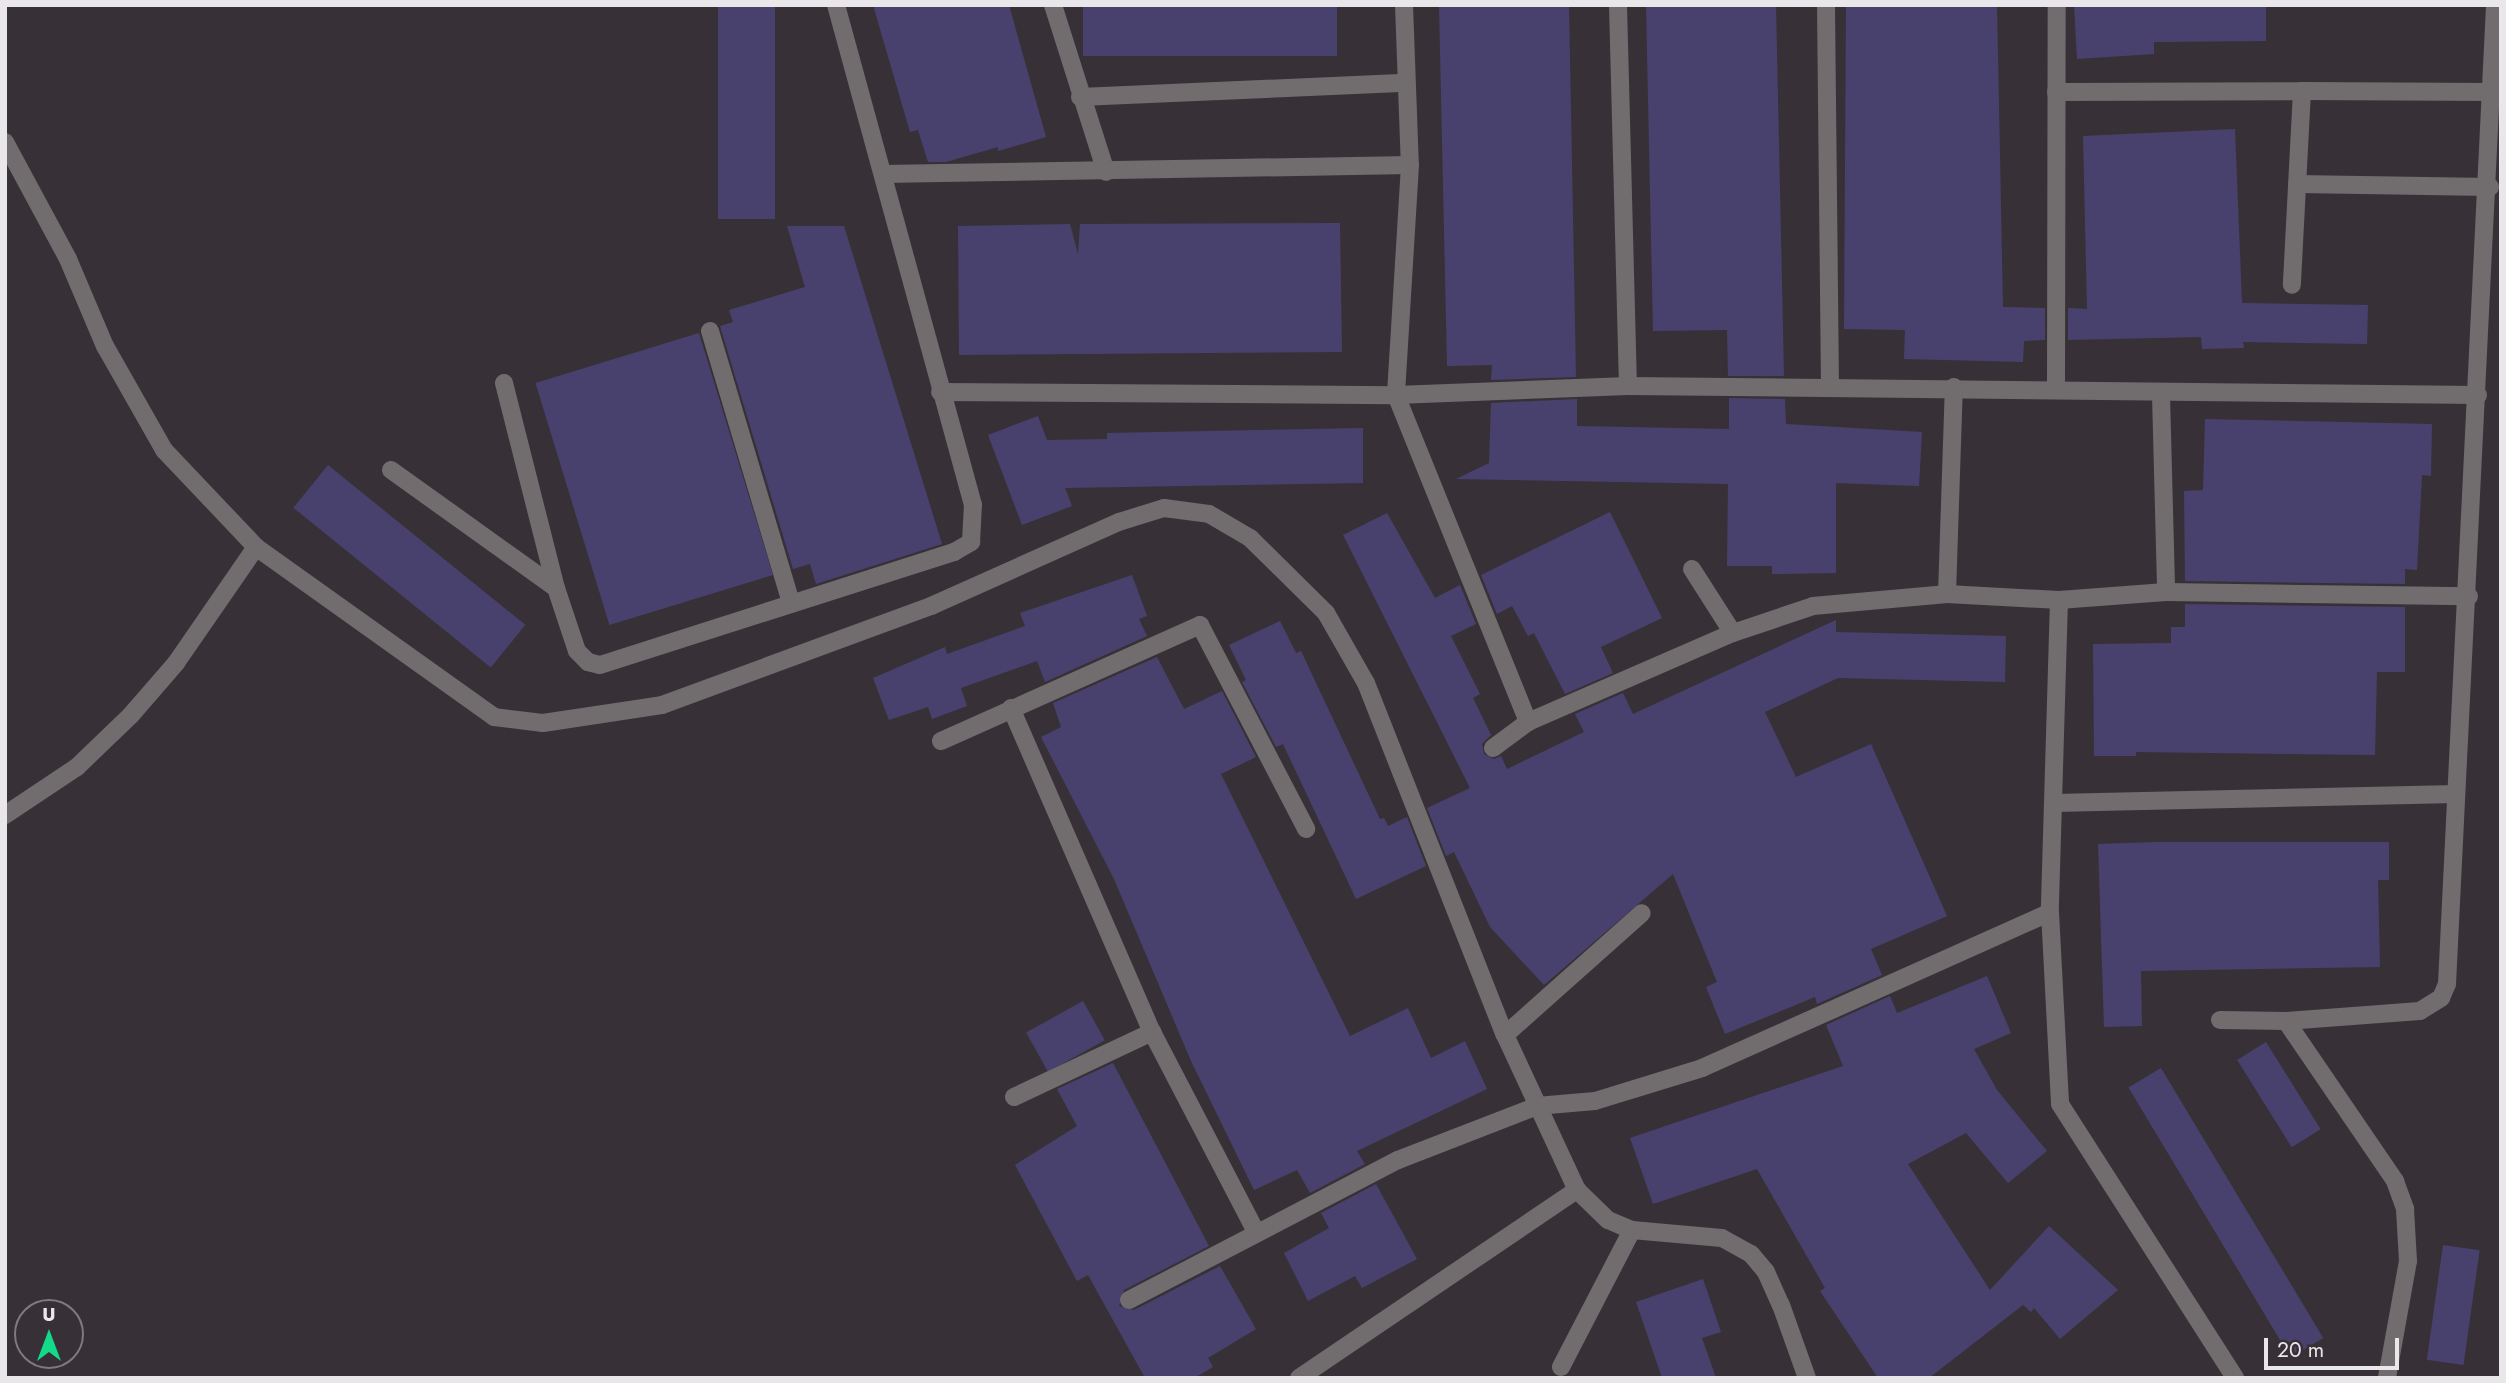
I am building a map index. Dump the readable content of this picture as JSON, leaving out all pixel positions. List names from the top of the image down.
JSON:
{
  "scale_bar": "20 m",
  "north": "top"
}
